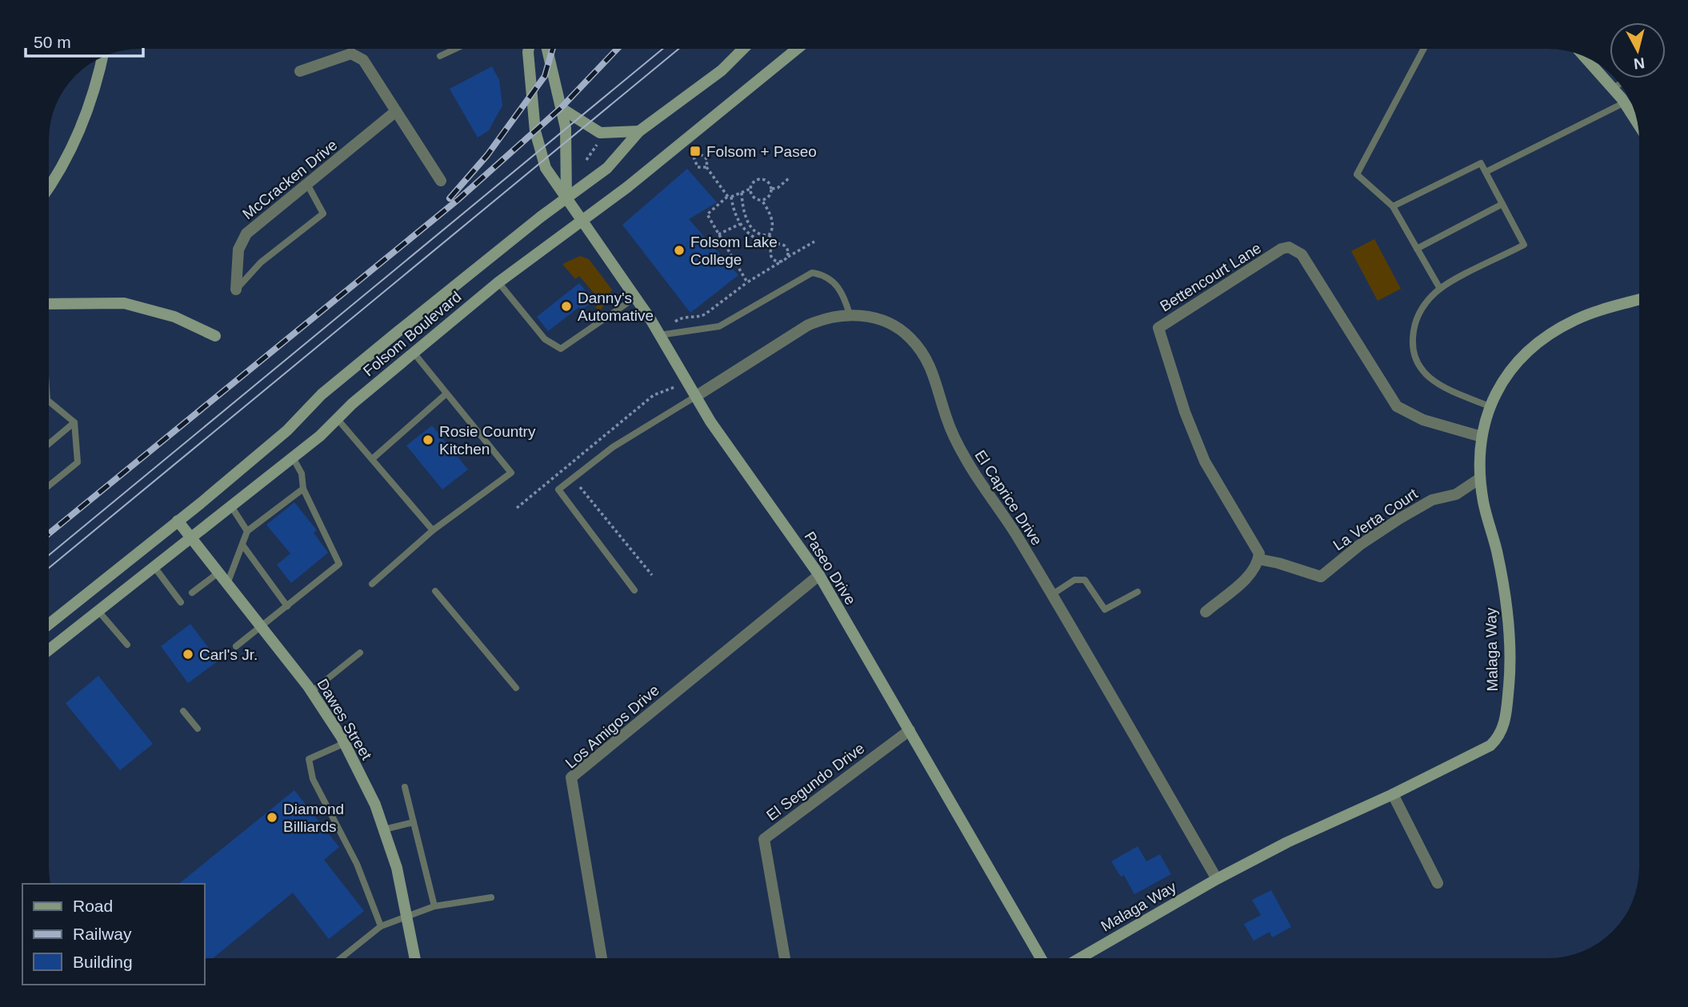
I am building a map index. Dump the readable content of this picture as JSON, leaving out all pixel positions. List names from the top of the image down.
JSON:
{
  "streets": {
    "street": [
      "McCracken Drive",
      "Bettencourt Lane",
      "Folsom Boulevard",
      "El Caprice Drive",
      "La Verta Court",
      "Paseo Drive",
      "Malaga Way",
      "Dawes Street",
      "Los Amigos Drive",
      "El Segundo Drive"
    ]
  },
  "crossings": [
    ["Bettencourt Lane", "La Verta Court"],
    ["Bettencourt Lane", "Malaga Way"],
    ["Folsom Boulevard", "Paseo Drive"],
    ["Folsom Boulevard", "Dawes Street"],
    ["El Caprice Drive", "Paseo Drive"],
    ["El Caprice Drive", "Malaga Way"],
    ["La Verta Court", "Malaga Way"],
    ["Paseo Drive", "Los Amigos Drive"],
    ["Paseo Drive", "El Segundo Drive"]
  ],
  "places": {
    "transit": ["Folsom + Paseo"],
    "other": [
      "Folsom Lake College",
      "Danny's Automative",
      "Rosie Country Kitchen",
      "Carl's Jr.",
      "Diamond Billiards"
    ]
  },
  "legend": ["Road", "Railway", "Building"],
  "scale_bar": "50 m",
  "north": "bottom"
}
